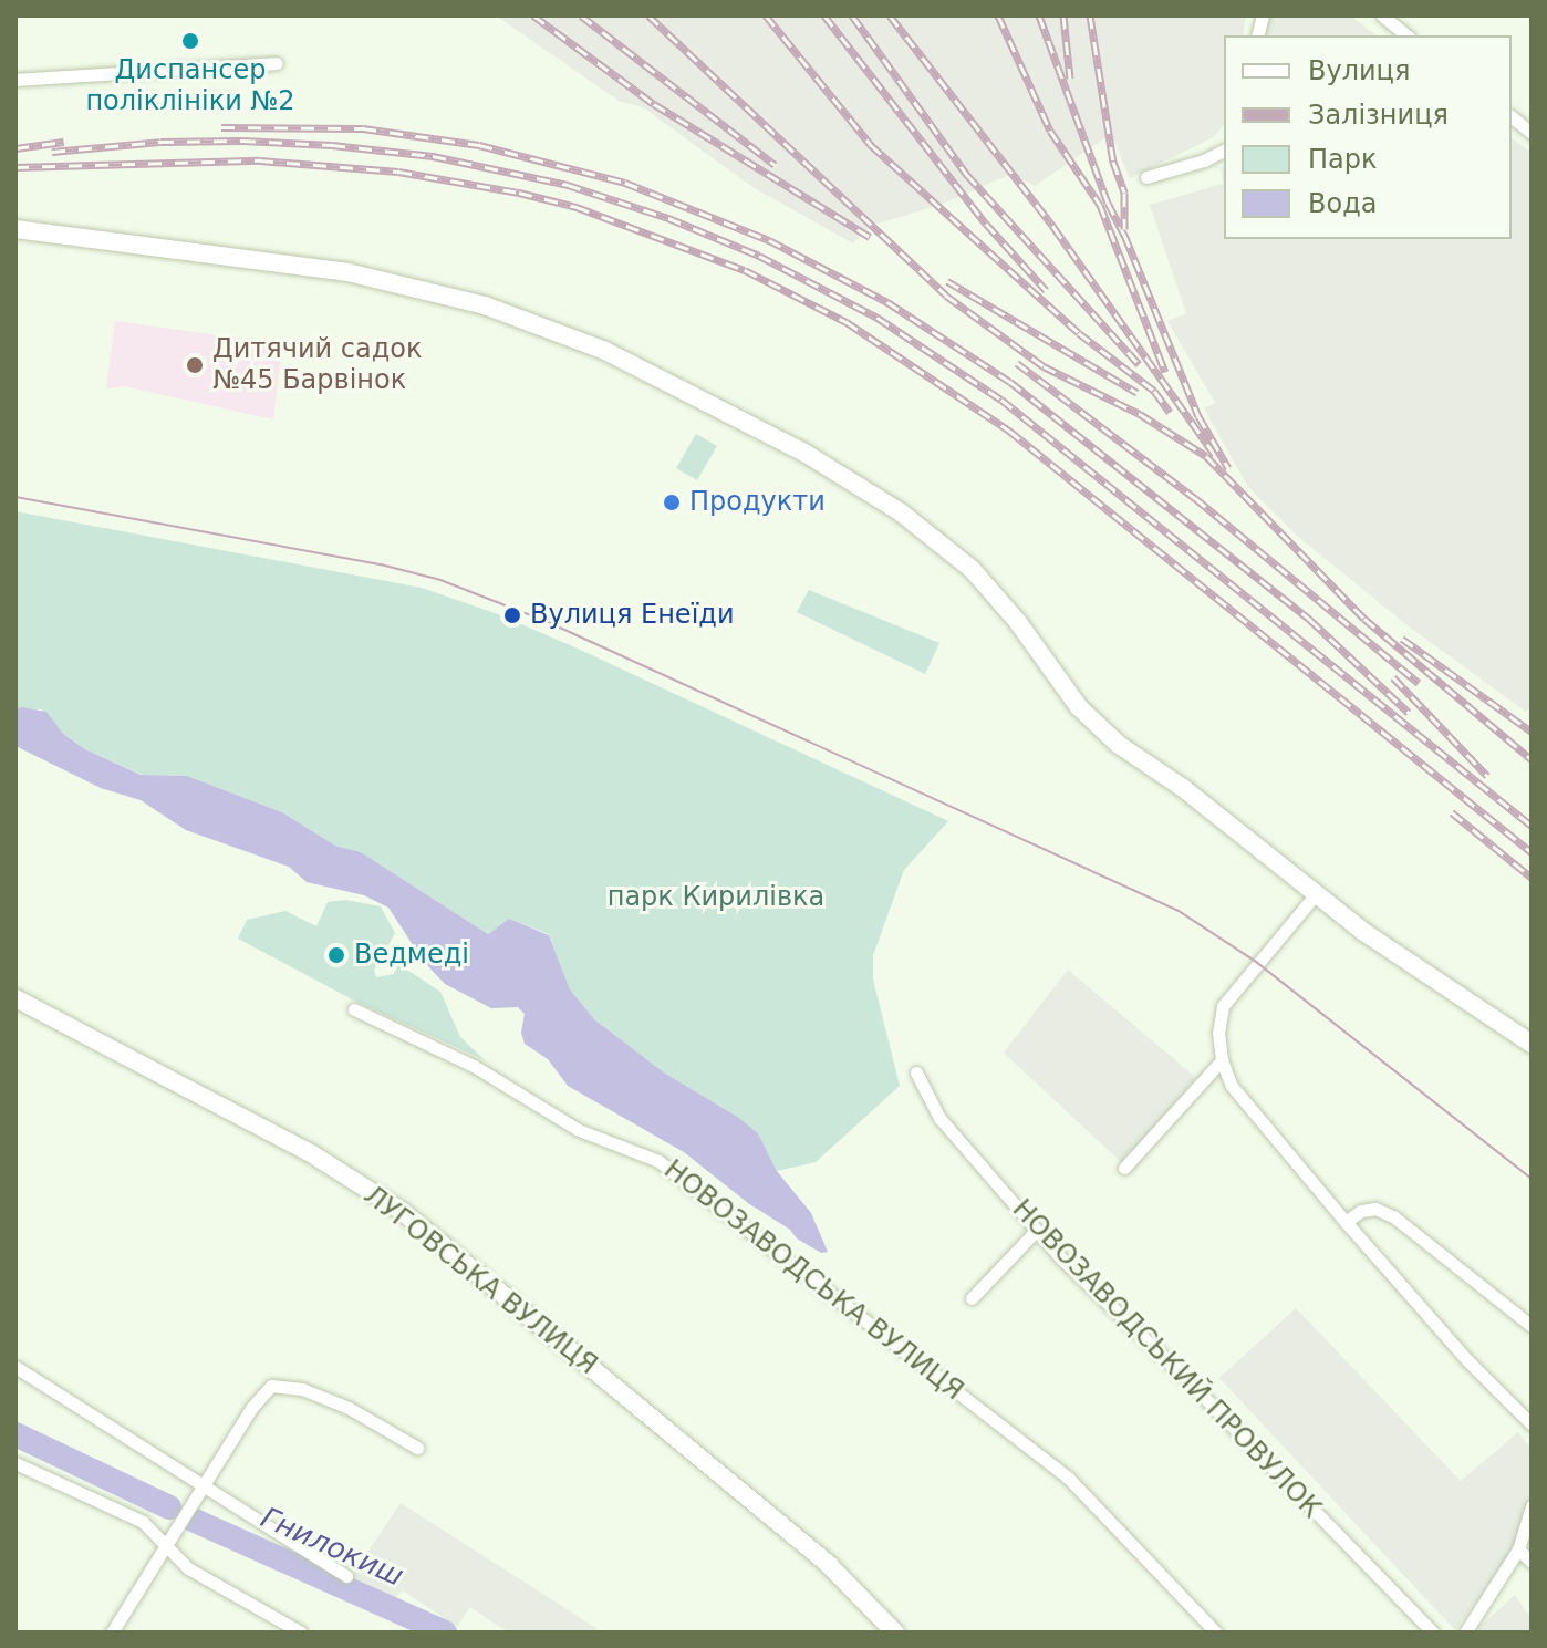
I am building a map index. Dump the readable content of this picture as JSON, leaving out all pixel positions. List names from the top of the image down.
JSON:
{
  "streets": {
    "street": ["ЛУГОВСЬКА ВУЛИЦЯ", "НОВОЗАВОДСЬКА ВУЛИЦЯ", "НОВОЗАВОДСЬКИЙ ПРОВУЛОК"]
  },
  "water": ["Гнилокиш"],
  "parks": ["парк Кирилівка"],
  "places": [
    "Диспансер поліклініки №2",
    "Дитячий садок №45 Барвінок",
    "Продукти",
    "Вулиця Енеїди",
    "Ведмеді"
  ],
  "legend": [
    "Вулиця",
    "Залізниця",
    "Парк",
    "Вода"
  ]
}
